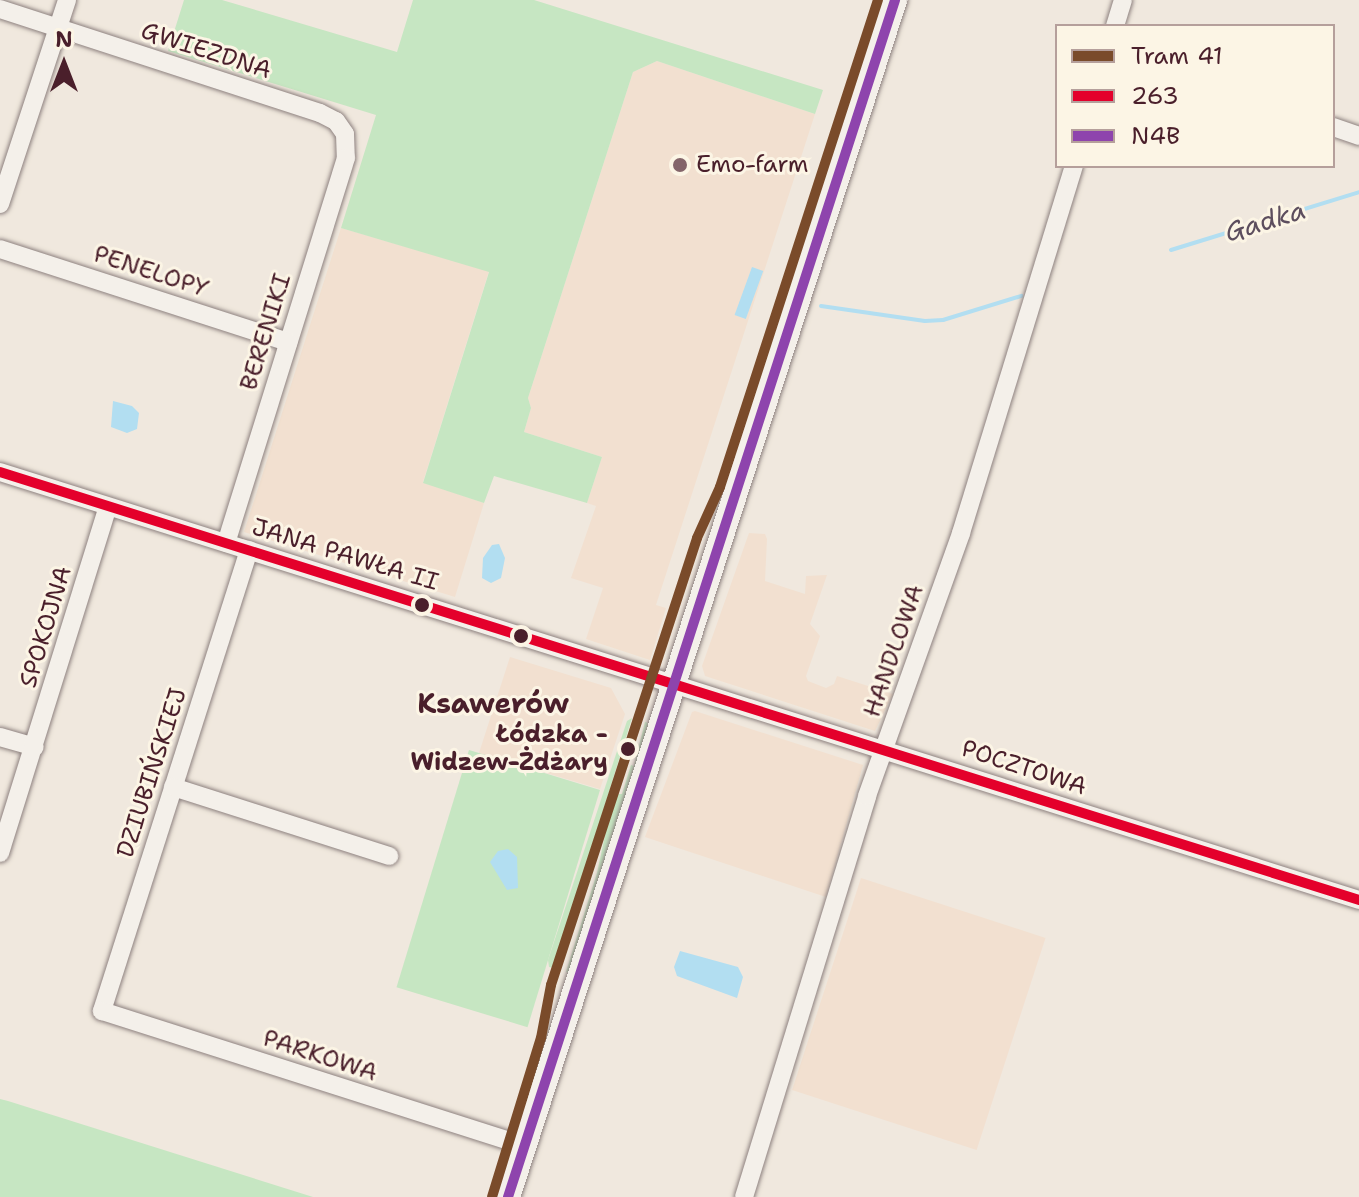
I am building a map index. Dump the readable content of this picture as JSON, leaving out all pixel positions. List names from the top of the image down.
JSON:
{
  "streets": {
    "street": [
      "GWIEZDNA",
      "PENELOPY",
      "BERENIKI",
      "JANA PAWŁA II",
      "SPOKOJNA",
      "HANDLOWA",
      "POCZTOWA",
      "DZIUBIŃSKIEJ",
      "PARKOWA"
    ]
  },
  "crossings": [
    ["GWIEZDNA", "BERENIKI"],
    ["PENELOPY", "BERENIKI"],
    ["BERENIKI", "JANA PAWŁA II"],
    ["JANA PAWŁA II", "SPOKOJNA"],
    ["JANA PAWŁA II", "POCZTOWA"],
    ["JANA PAWŁA II", "DZIUBIŃSKIEJ"],
    ["HANDLOWA", "POCZTOWA"],
    ["DZIUBIŃSKIEJ", "PARKOWA"]
  ],
  "districts": ["Ksawerów"],
  "water": ["Gadka"],
  "places": ["Emo-farm", "Łódzka - Widzew-Żdżary"],
  "lines": ["tram line 41", "transit line N4B", "transit line 263"],
  "legend": ["Tram 41", "263", "N4B"],
  "north": "top"
}
